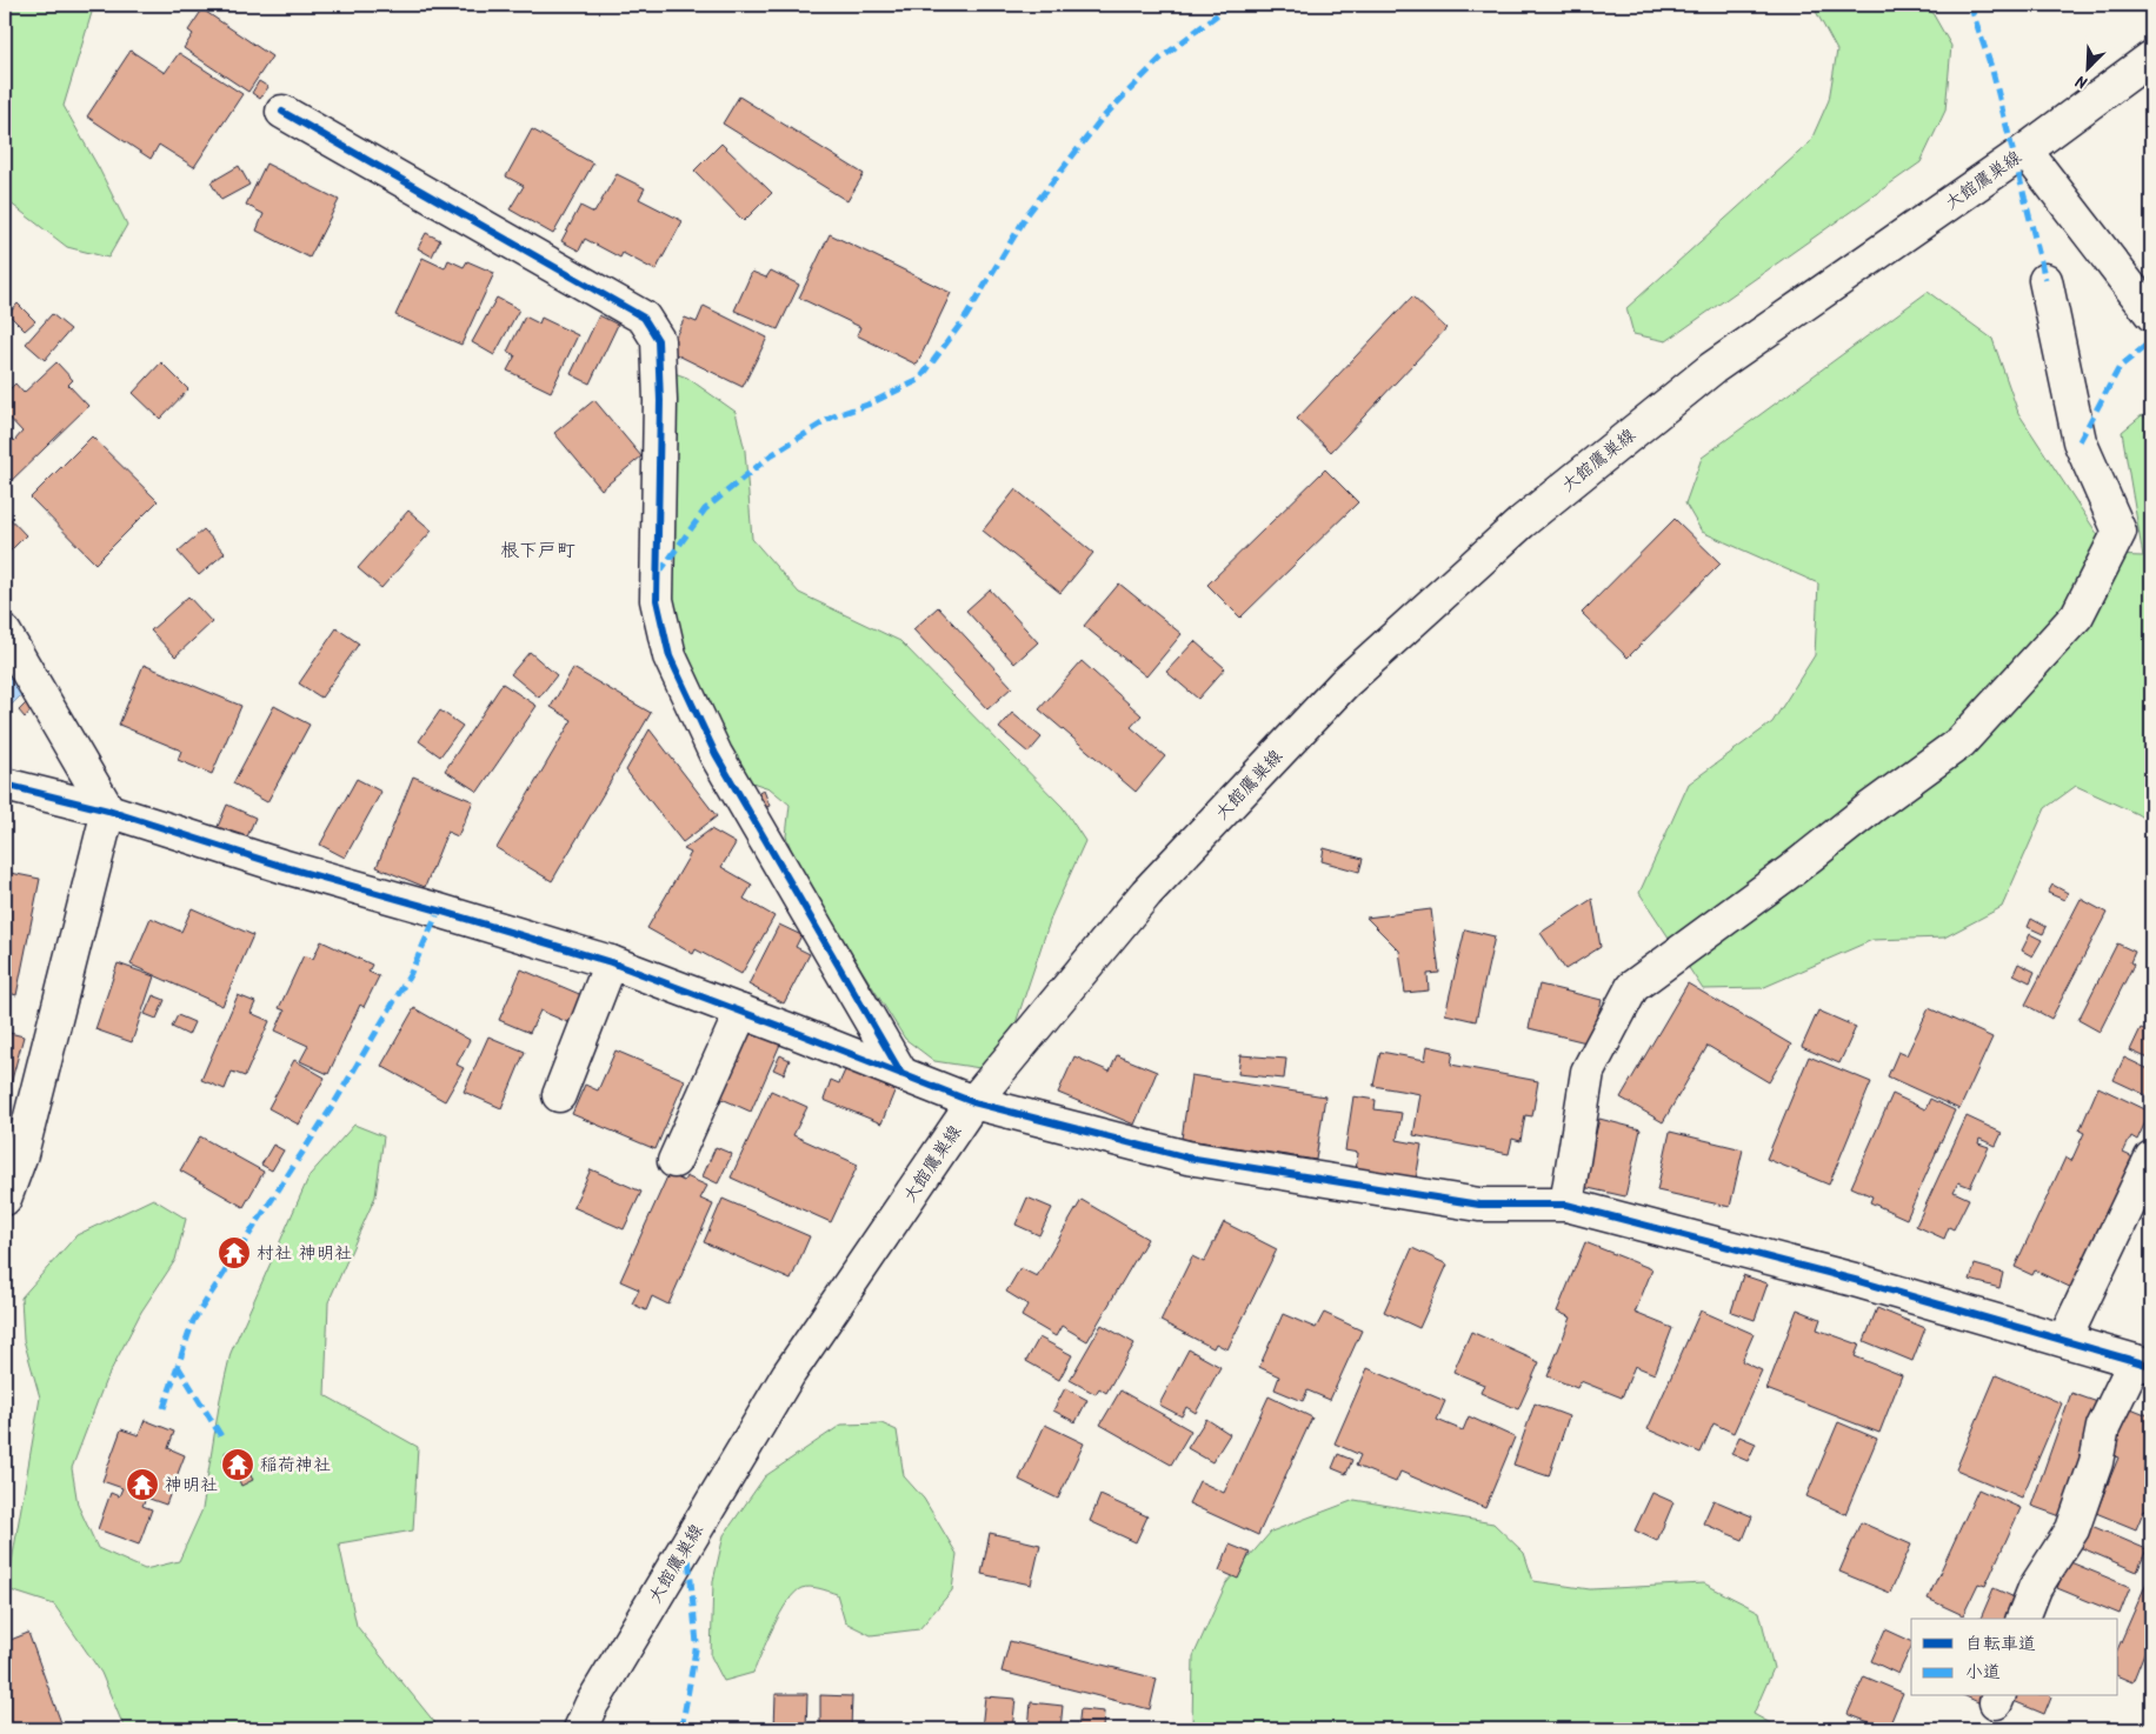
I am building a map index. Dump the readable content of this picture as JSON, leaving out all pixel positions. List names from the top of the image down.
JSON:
{
  "streets": {
    "street": ["大館鷹巣線"]
  },
  "districts": ["根下戸町"],
  "places": {
    "temple": ["村社 神明社", "稲荷神社", "神明社"]
  },
  "legend": ["自転車道", "小道"],
  "north": "bottom left"
}
